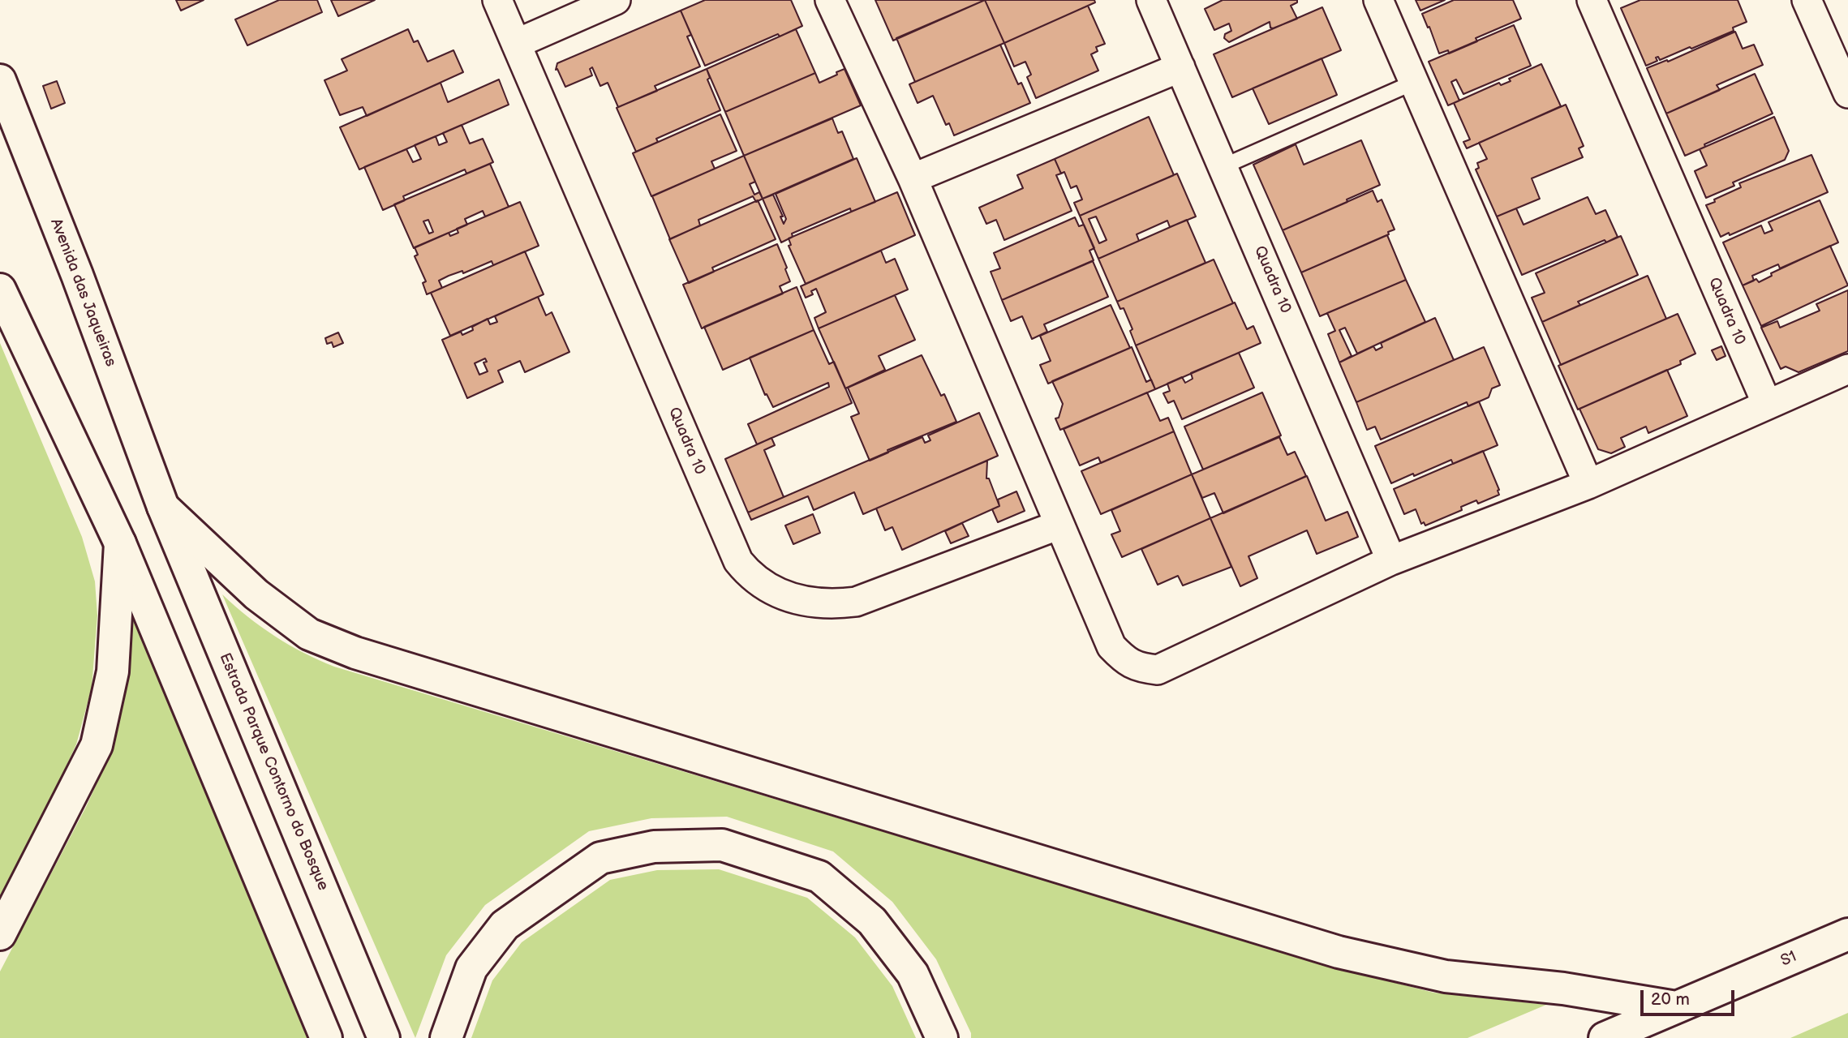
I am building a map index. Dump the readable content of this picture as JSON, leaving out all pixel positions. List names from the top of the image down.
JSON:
{
  "streets": {
    "main road": ["Avenida das Jaqueiras", "Estrada Parque Contorno do Bosque", "S1"],
    "street": ["Quadra 10"]
  },
  "crossings": [
    ["Avenida das Jaqueiras", "Estrada Parque Contorno do Bosque"]
  ],
  "scale_bar": "20 m"
}
